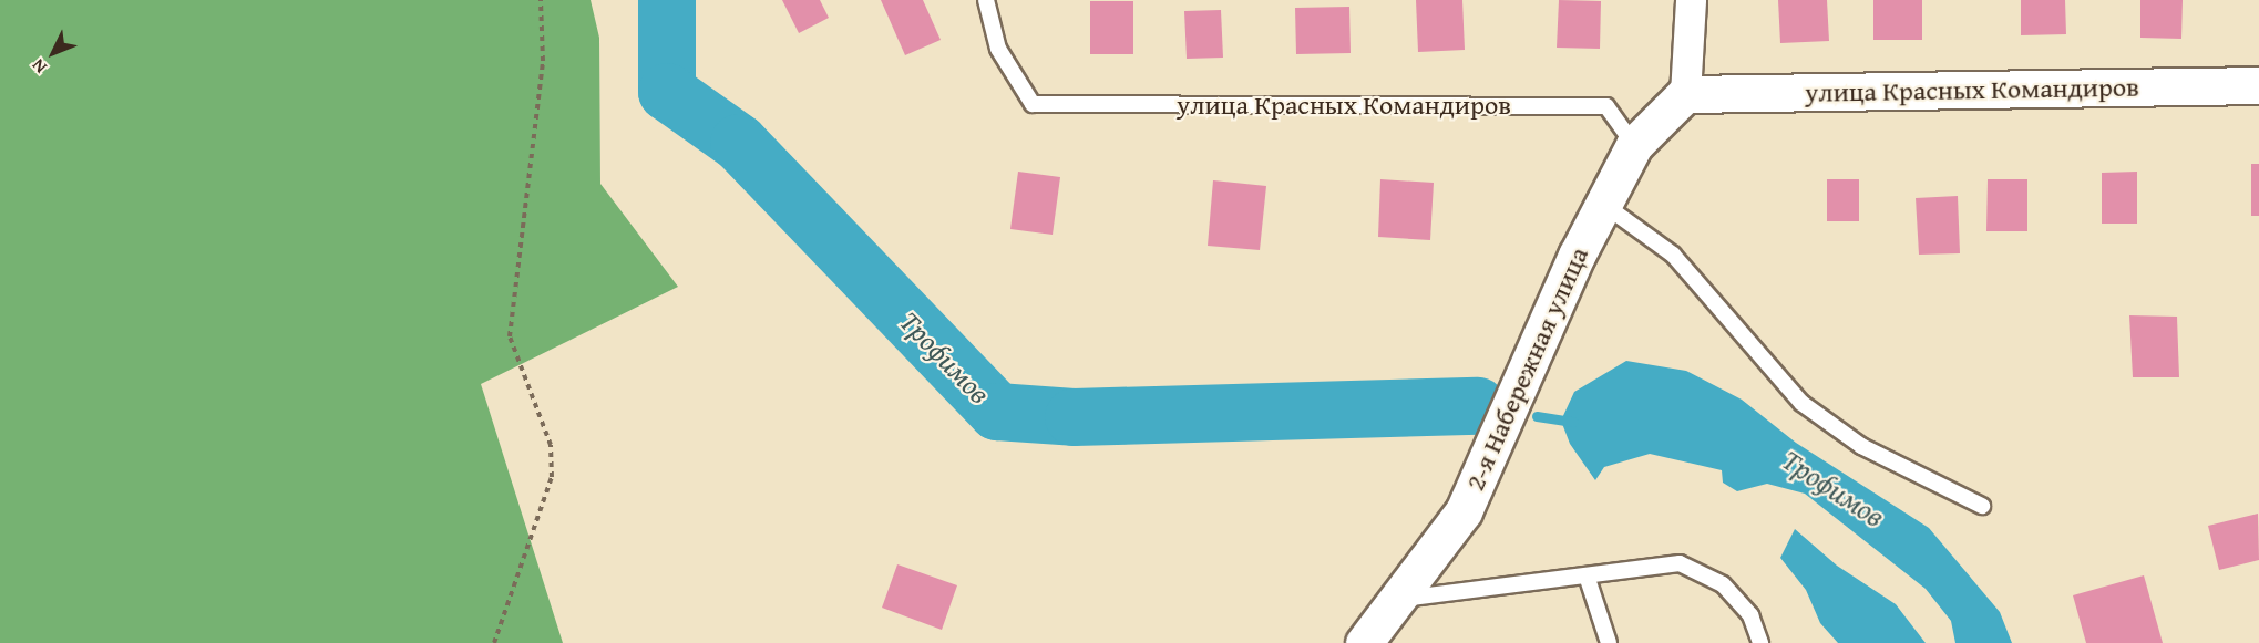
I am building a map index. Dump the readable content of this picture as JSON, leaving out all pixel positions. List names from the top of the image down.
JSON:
{
  "streets": {
    "street": ["улица Красных Командиров", "2-я Набережная улица"]
  },
  "crossings": [
    ["улица Красных Командиров", "2-я Набережная улица"]
  ],
  "water": ["Трофимов"],
  "north": "bottom left"
}
